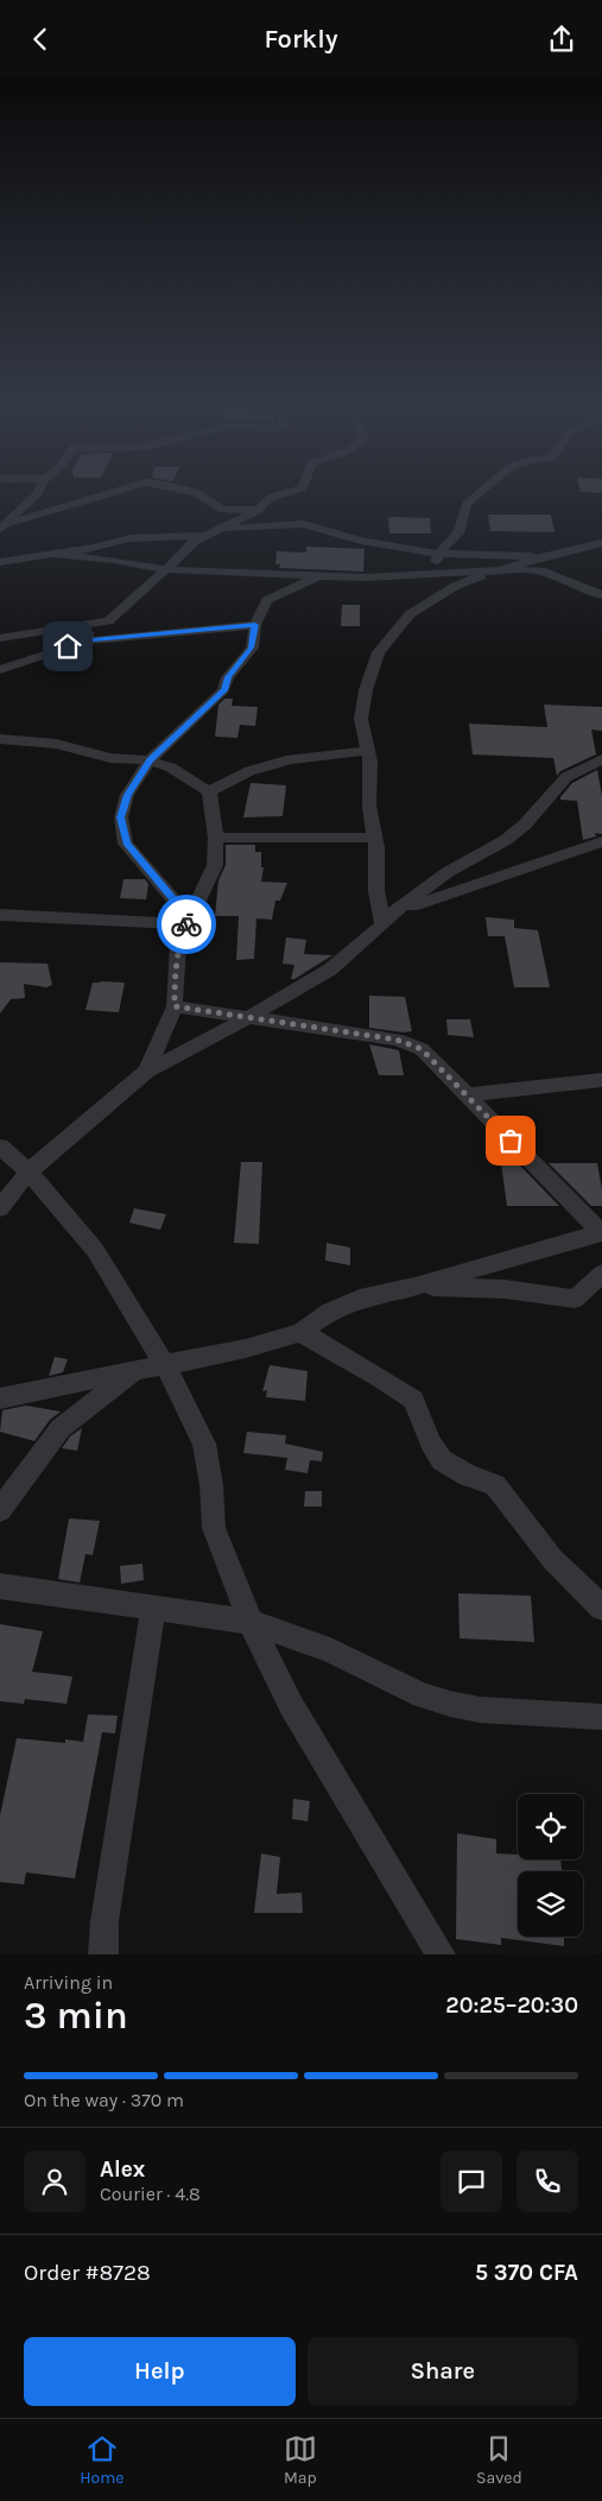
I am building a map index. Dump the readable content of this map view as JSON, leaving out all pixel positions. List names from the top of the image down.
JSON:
{
  "page": {
    "header": "Forkly",
    "heading": ["3 min", "Arriving in", "20:25–20:30"],
    "panel": [
      "Alex",
      "Courier · 4.8",
      "Order #8728",
      "5 370 CFA"
    ],
    "bar": "On the way · 370 m",
    "buttons": ["Help", "Share"],
    "tabs": ["Home", "Map", "Saved"]
  }
}
